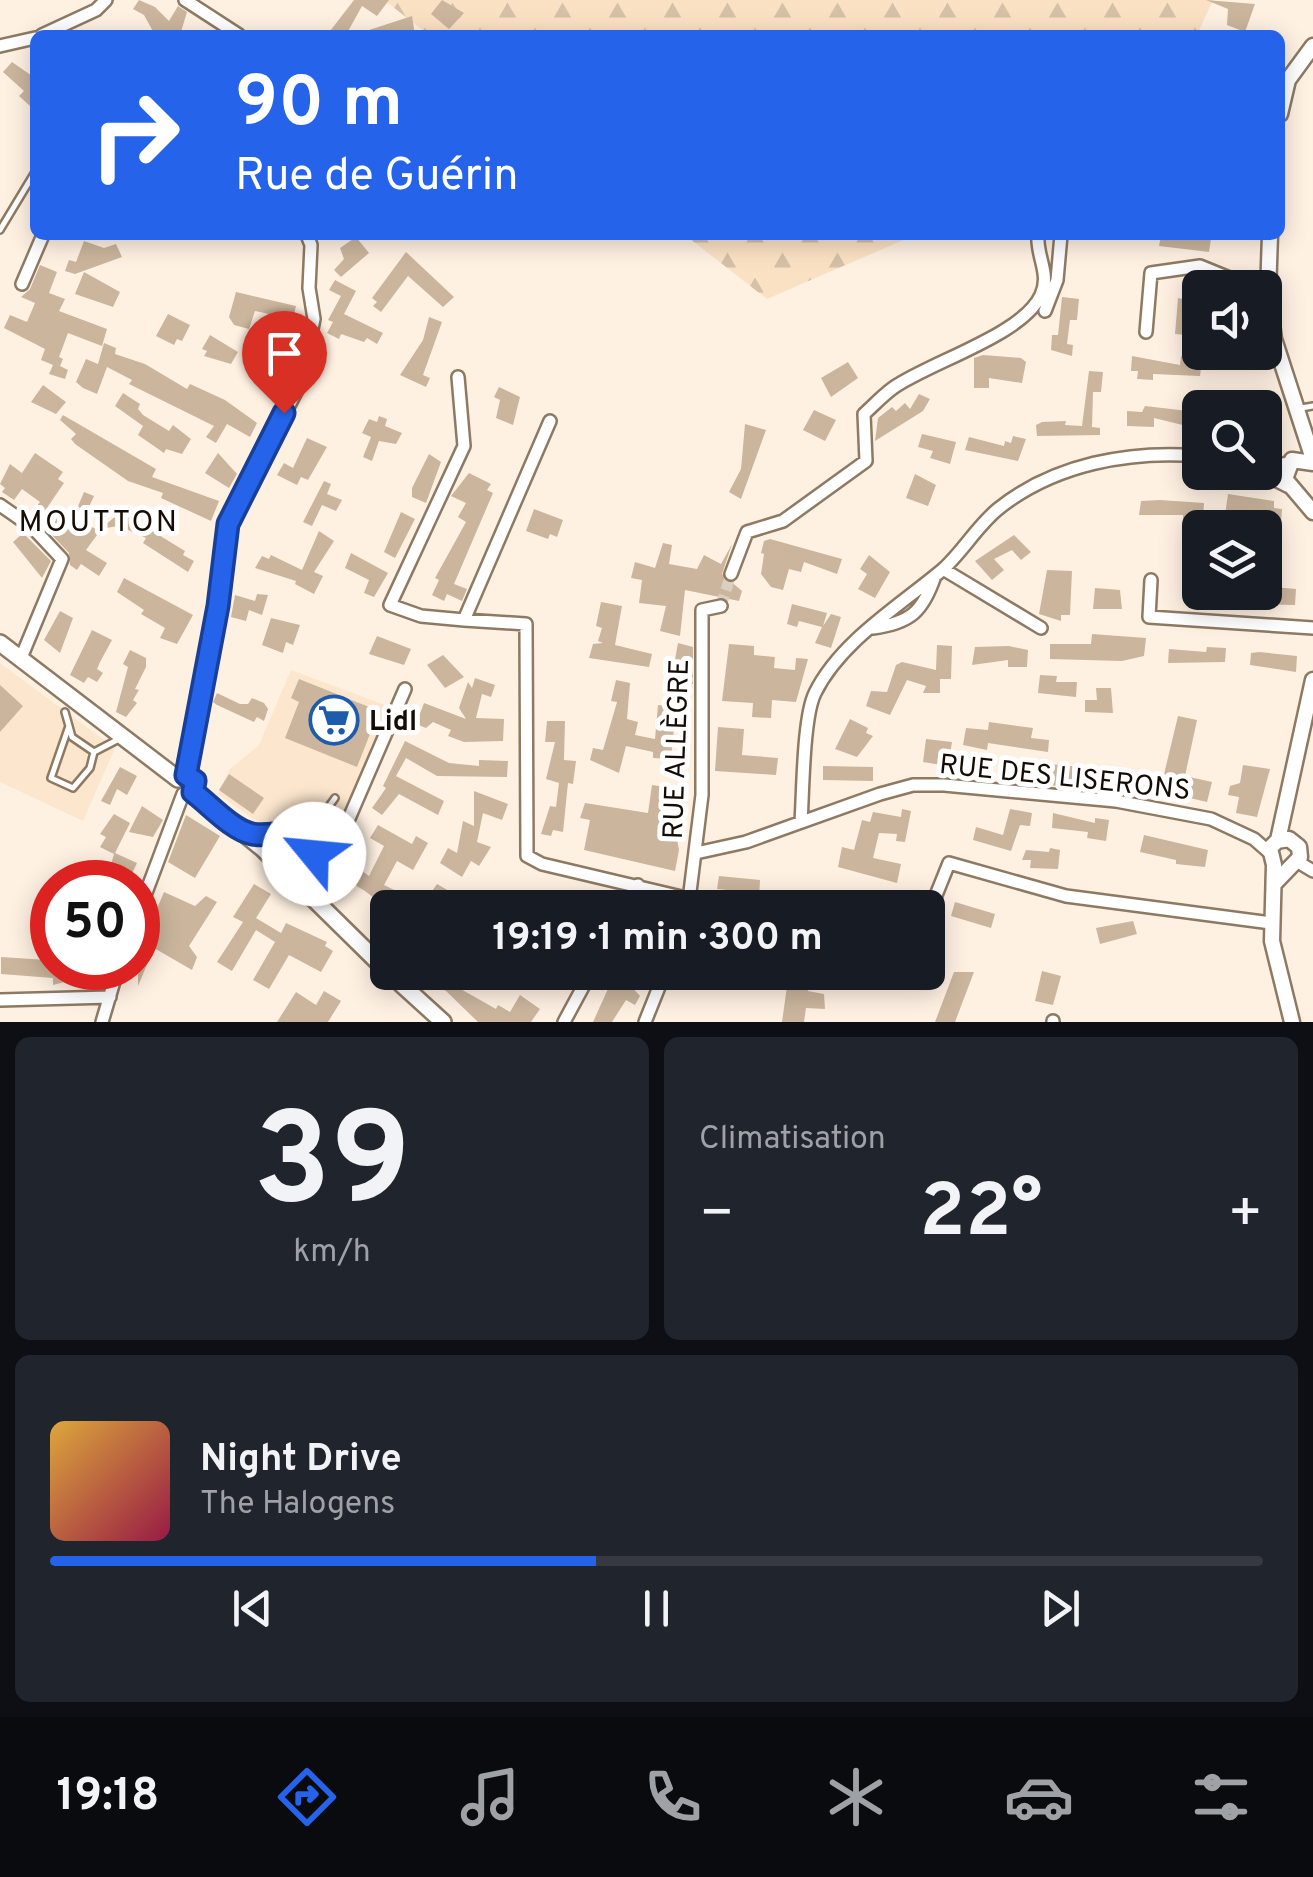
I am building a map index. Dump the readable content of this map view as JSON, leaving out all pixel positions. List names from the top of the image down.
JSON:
{
  "streets": {
    "street": ["RUE ALLÈGRE", "RUE DES LISERONS"]
  },
  "crossings": [
    ["RUE ALLÈGRE", "RUE DES LISERONS"]
  ],
  "districts": ["MOUTTON"],
  "places": {
    "supermarket": ["Lidl"]
  },
  "page": {
    "turn": ["90 m", "Rue de Guérin"],
    "limit": "50",
    "trip": "19:19 · 1 min · 300 m",
    "tile": [
      ["39", "km/h"],
      "Climatisation"
    ],
    "heat": ["−", "22°", "+"],
    "song": ["Night Drive", "The Halogens"],
    "tabs": "19:18"
  }
}
